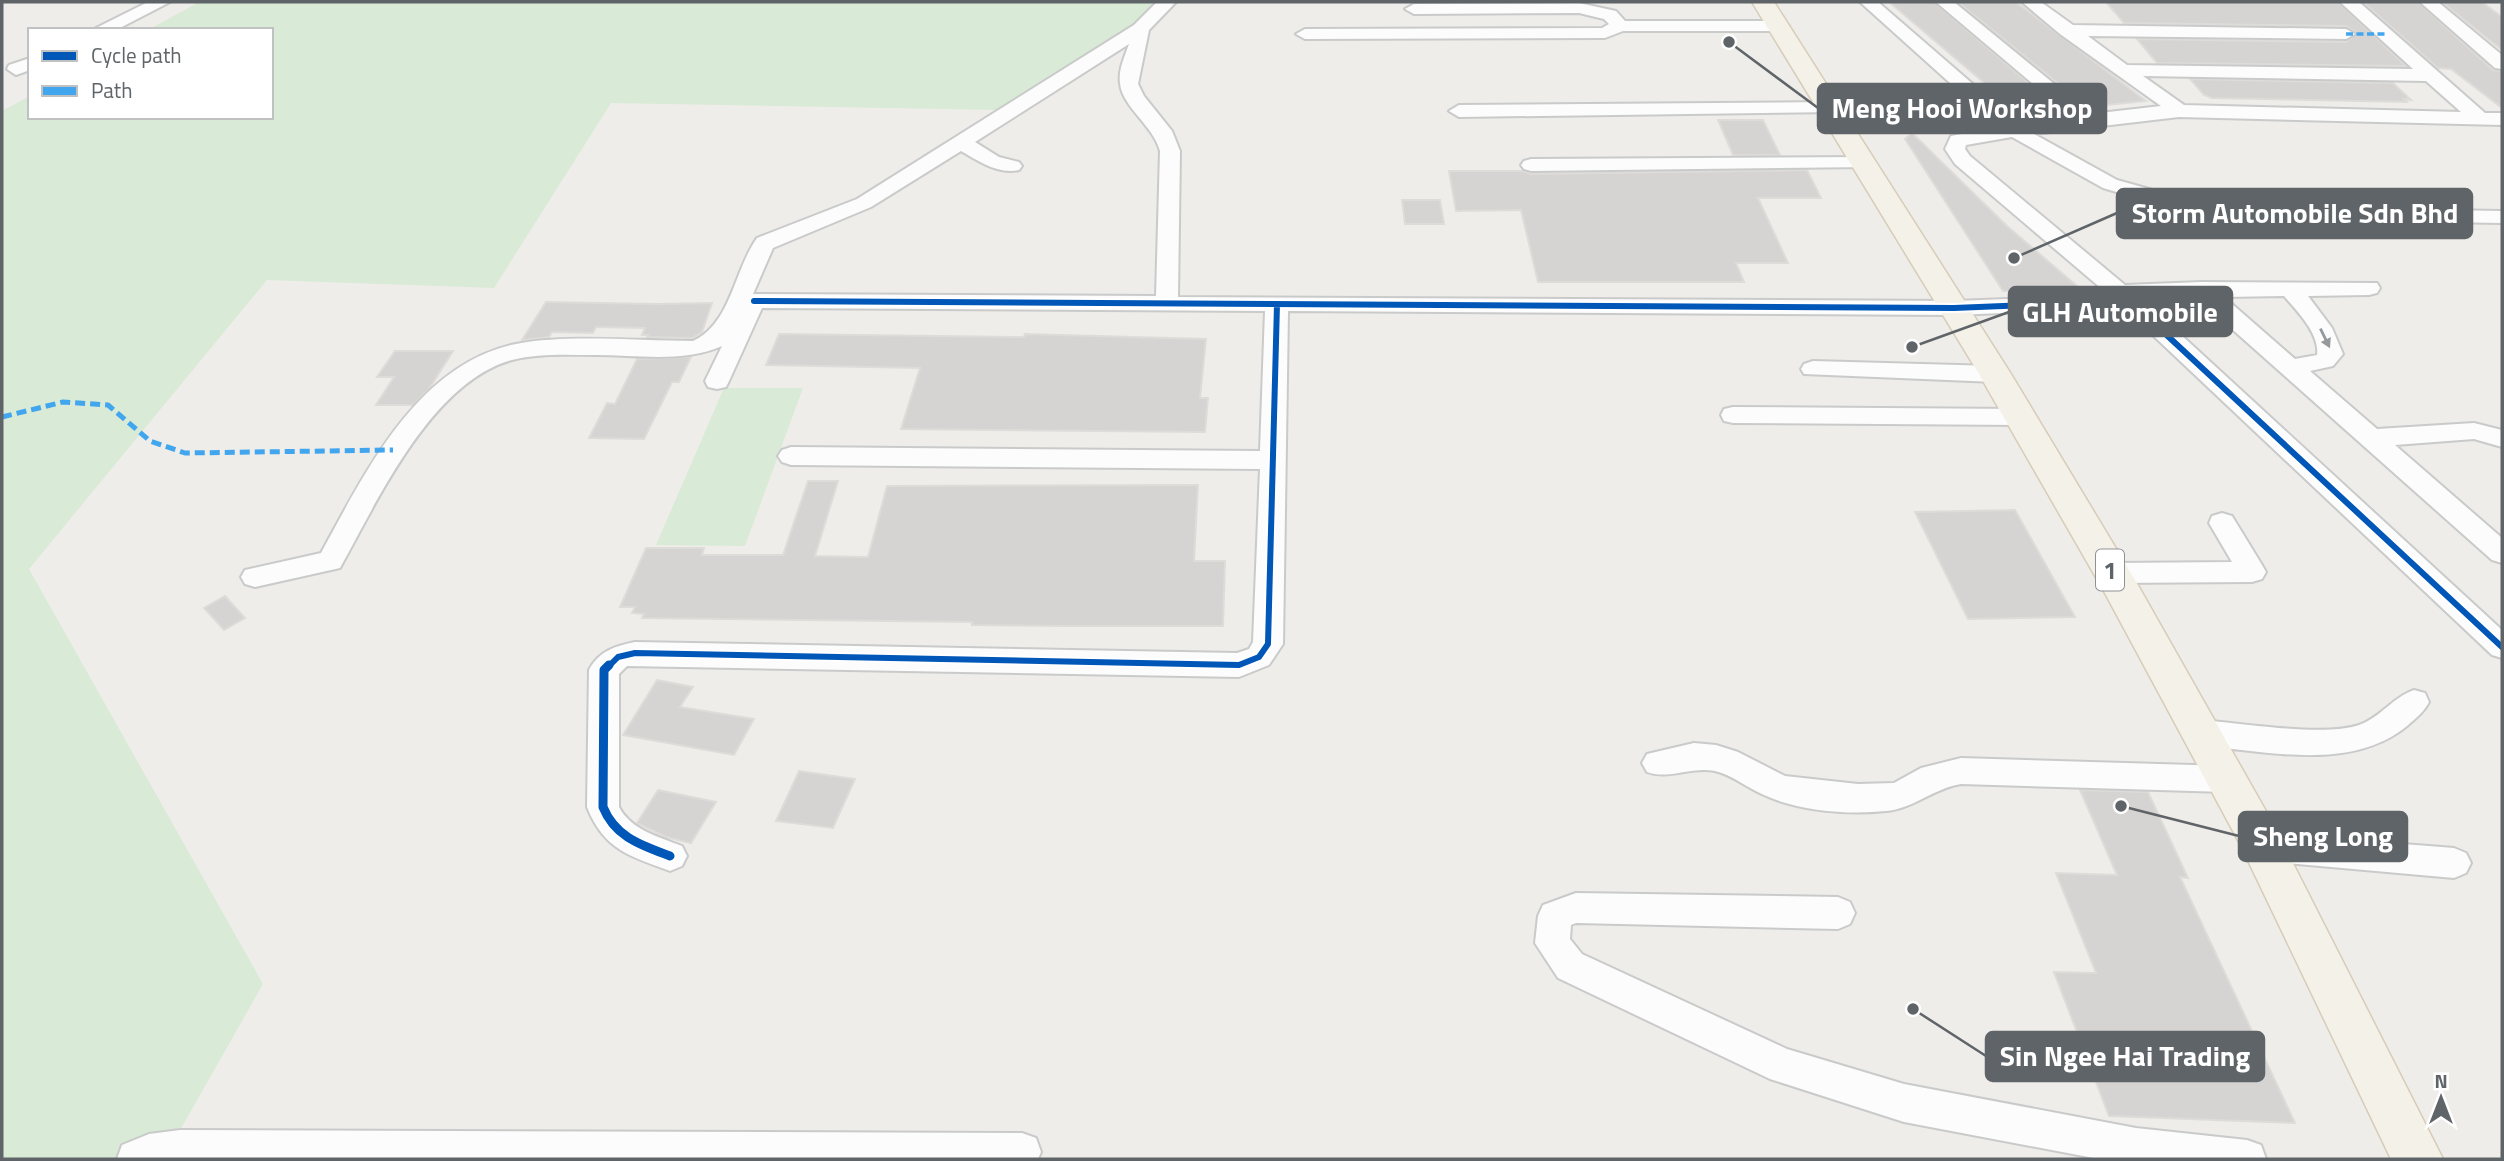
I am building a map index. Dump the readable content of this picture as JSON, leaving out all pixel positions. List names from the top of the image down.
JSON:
{
  "streets": {
    "main road": ["1"]
  },
  "places": [
    "Meng Hooi Workshop",
    "Storm Automobile Sdn Bhd",
    "GLH Automobile",
    "Sheng Long",
    "Sin Ngee Hai Trading"
  ],
  "legend": ["Cycle path", "Path"],
  "north": "top"
}
